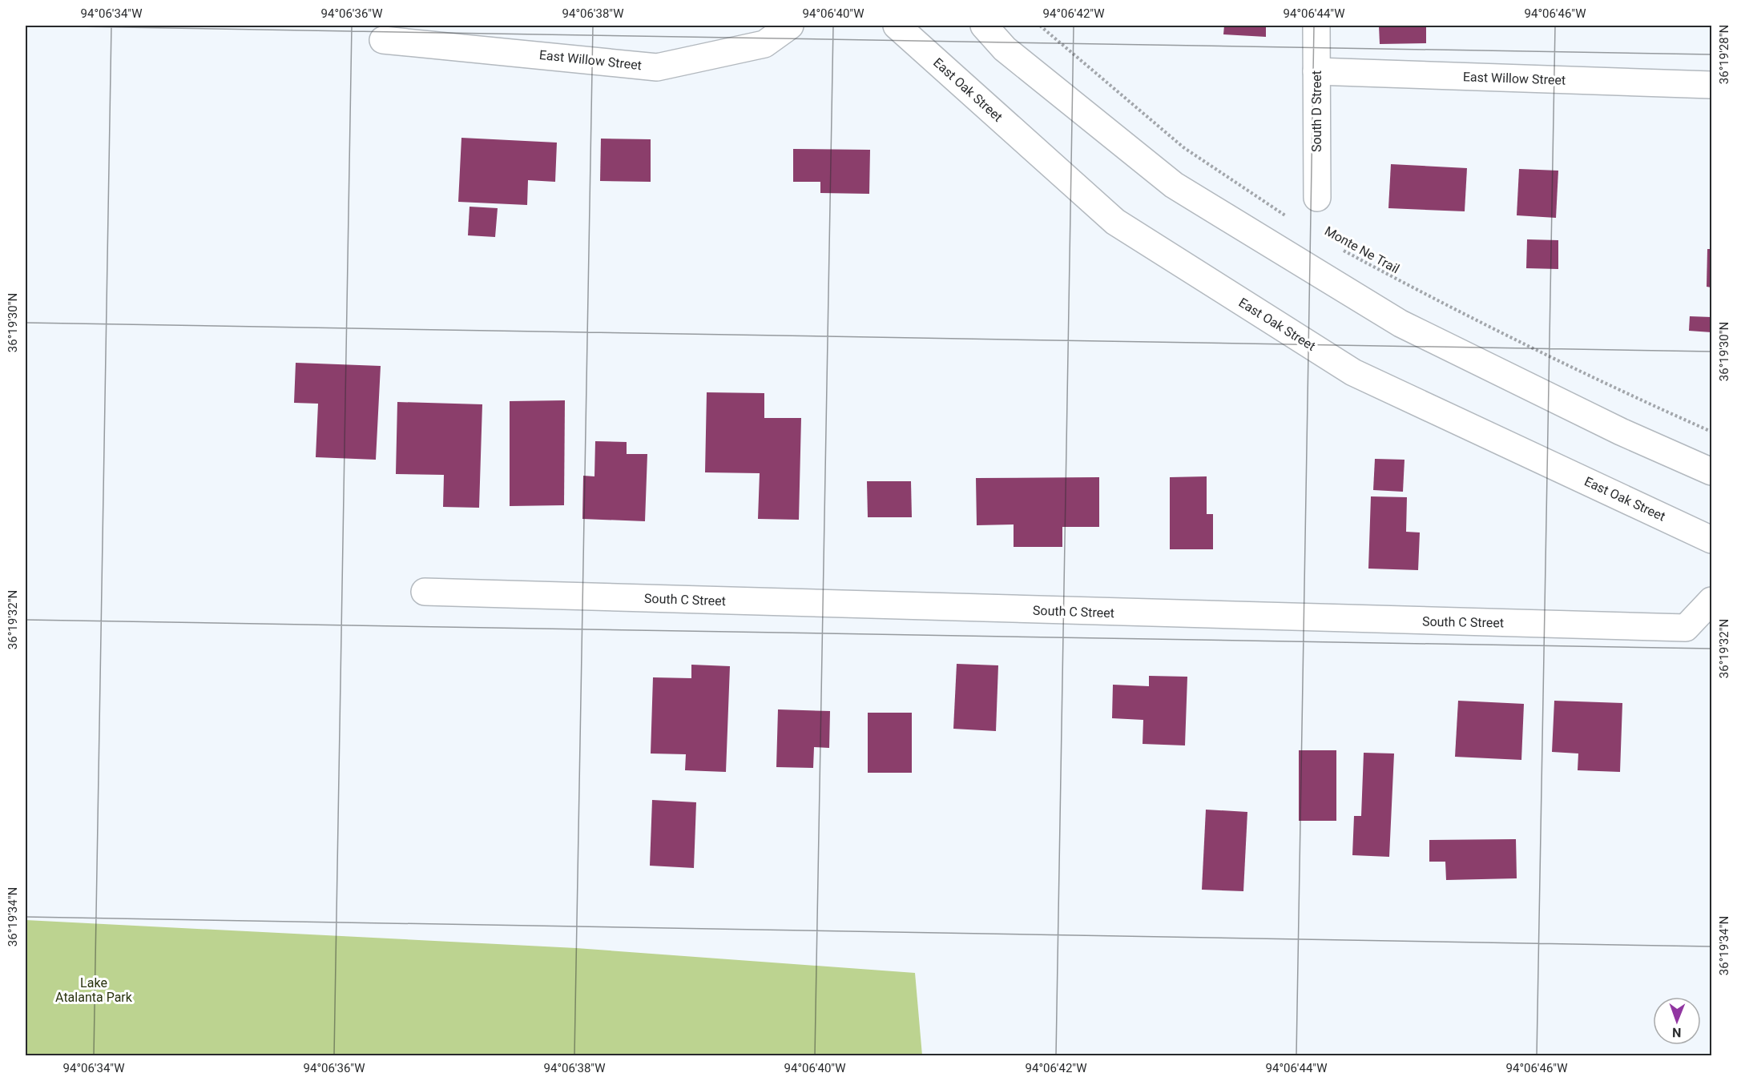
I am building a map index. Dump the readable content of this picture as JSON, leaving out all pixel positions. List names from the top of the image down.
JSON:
{
  "streets": {
    "street": [
      "East Willow Street",
      "East Oak Street",
      "South D Street",
      "South C Street"
    ],
    "path": ["Monte Ne Trail"]
  },
  "crossings": [
    ["East Willow Street", "South D Street"]
  ],
  "parks": ["Lake Atalanta Park"],
  "north": "bottom",
  "coordinates": [
    "94°06'34\"W",
    "94°06'36\"W",
    "94°06'38\"W",
    "94°06'40\"W",
    "94°06'42\"W",
    "94°06'44\"W",
    "94°06'46\"W",
    "36°19'28\"N",
    "36°19'30\"N",
    "36°19'32\"N",
    "36°19'34\"N"
  ]
}
